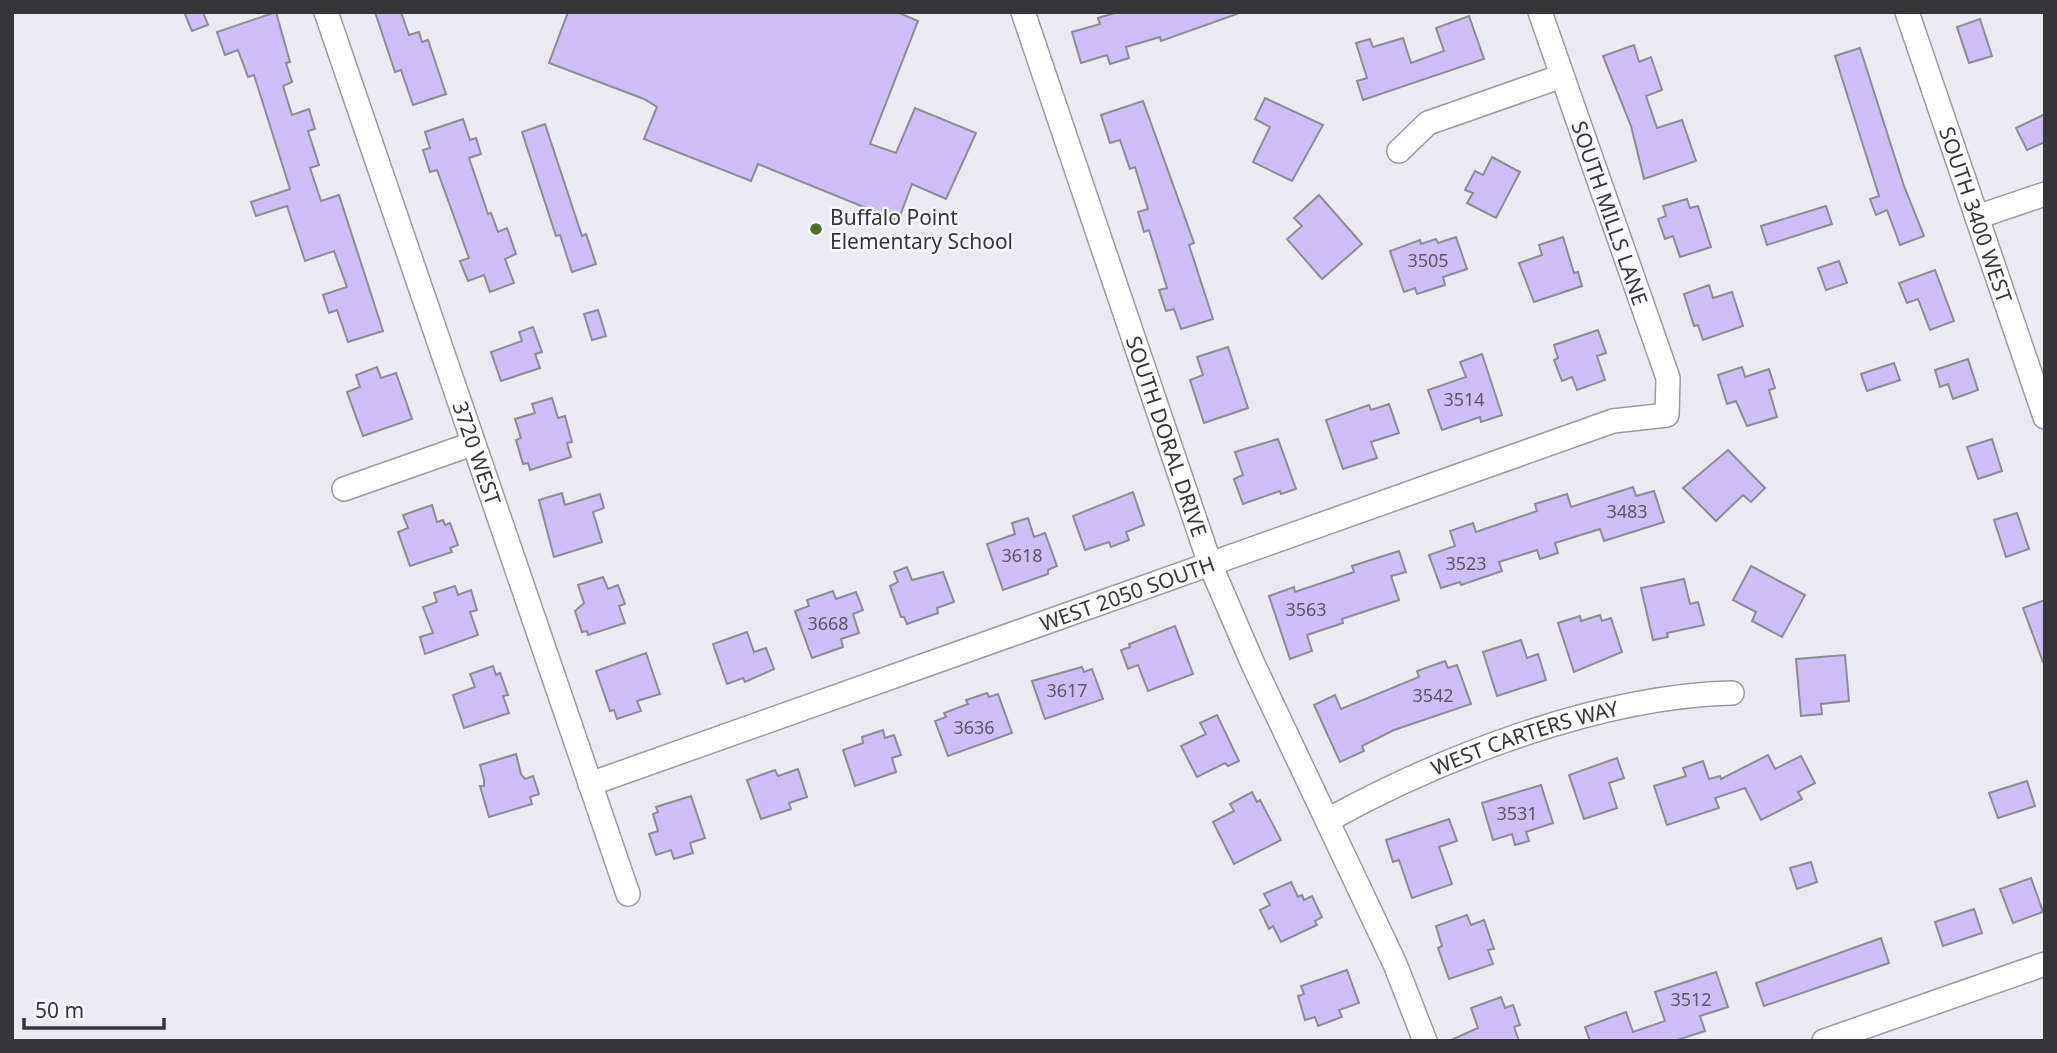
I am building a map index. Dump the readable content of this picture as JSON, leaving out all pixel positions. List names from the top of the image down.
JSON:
{
  "streets": {
    "street": [
      "SOUTH MILLS LANE",
      "SOUTH 3400 WEST",
      "SOUTH DORAL DRIVE",
      "3720 WEST",
      "WEST 2050 SOUTH",
      "WEST CARTERS WAY"
    ]
  },
  "crossings": [
    ["SOUTH MILLS LANE", "WEST 2050 SOUTH"],
    ["SOUTH DORAL DRIVE", "WEST 2050 SOUTH"],
    ["SOUTH DORAL DRIVE", "WEST CARTERS WAY"],
    ["3720 WEST", "WEST 2050 SOUTH"]
  ],
  "places": ["Buffalo Point Elementary School"],
  "house_numbers": [
    "3505",
    "3514",
    "3483",
    "3618",
    "3523",
    "3563",
    "3668",
    "3617",
    "3542",
    "3636",
    "3531",
    "3512"
  ],
  "scale_bar": "50 m"
}
